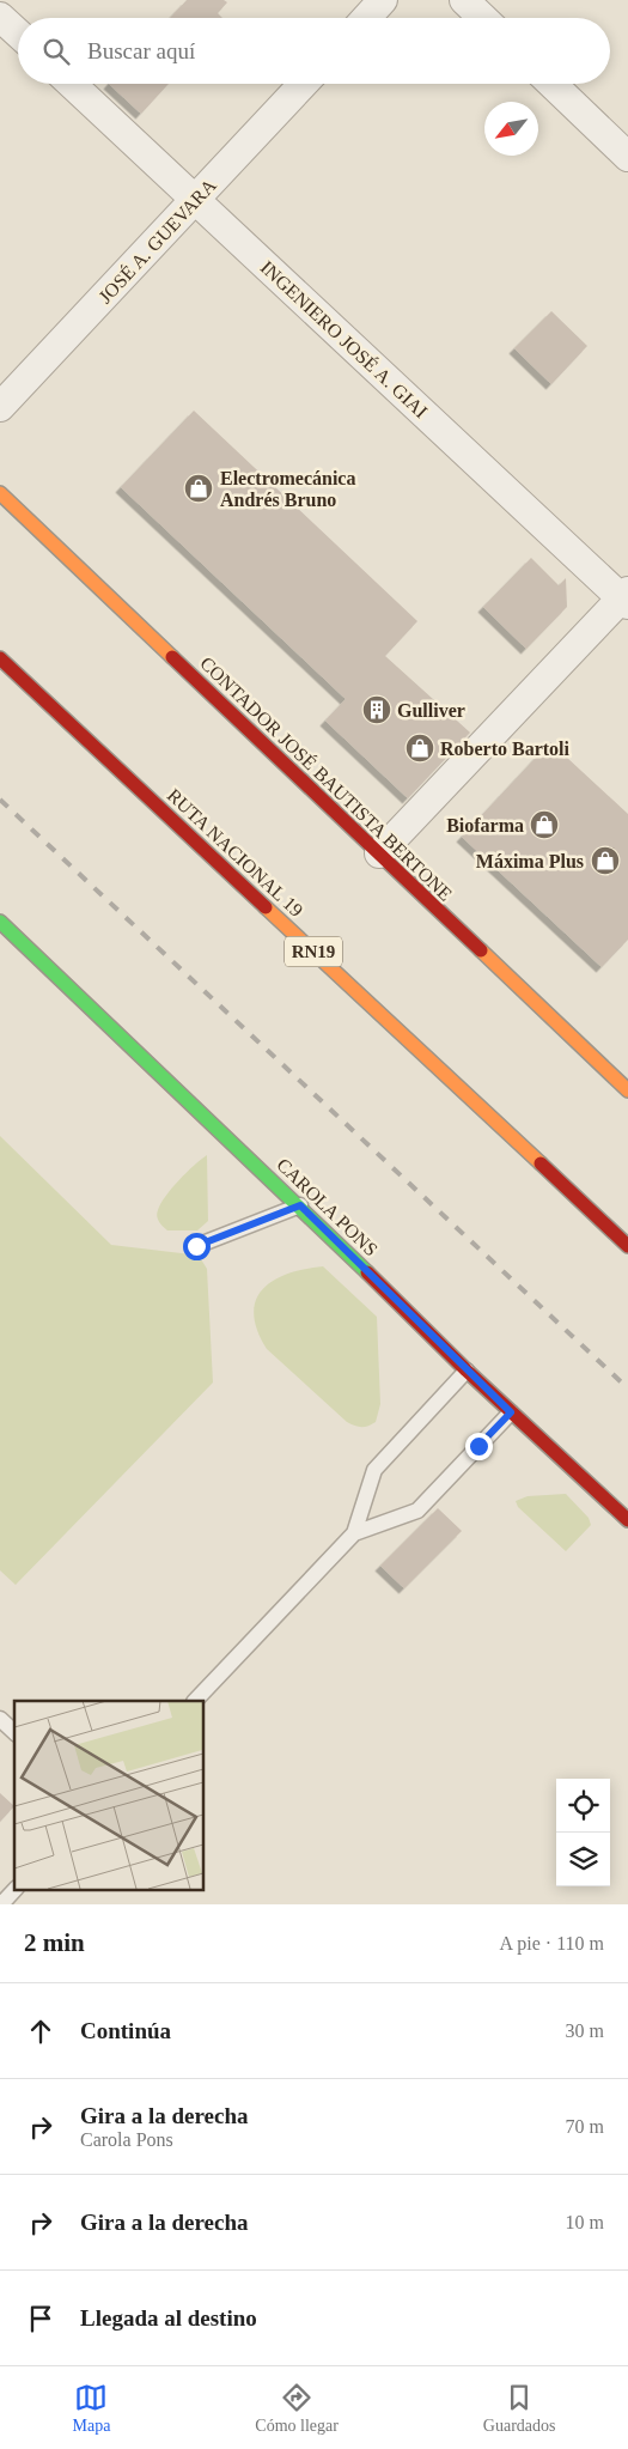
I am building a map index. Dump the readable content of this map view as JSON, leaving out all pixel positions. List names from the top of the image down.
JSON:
{
  "streets": {
    "main road": [
      "CONTADOR JOSÉ BAUTISTA BERTONE",
      "RUTA NACIONAL 19",
      "RN19",
      "CAROLA PONS"
    ],
    "street": ["JOSÉ A. GUEVARA", "INGENIERO JOSÉ A. GIAI"]
  },
  "crossings": [
    ["JOSÉ A. GUEVARA", "INGENIERO JOSÉ A. GIAI"]
  ],
  "places": {
    "shop": [
      "Electromecánica Andrés Bruno",
      "Roberto Bartoli",
      "Biofarma",
      "Máxima Plus"
    ],
    "building": ["Gulliver"]
  },
  "north": "bottom left",
  "page": {
    "search": "Buscar aquí",
    "heading": ["2 min", "A pie · 110 m"],
    "list": [
      ["Continúa", "30 m"],
      ["Gira a la derecha", "Carola Pons", "70 m"],
      ["Gira a la derecha", "10 m"],
      "Llegada al destino"
    ],
    "nav": ["Mapa", "Cómo llegar", "Guardados"]
  }
}
